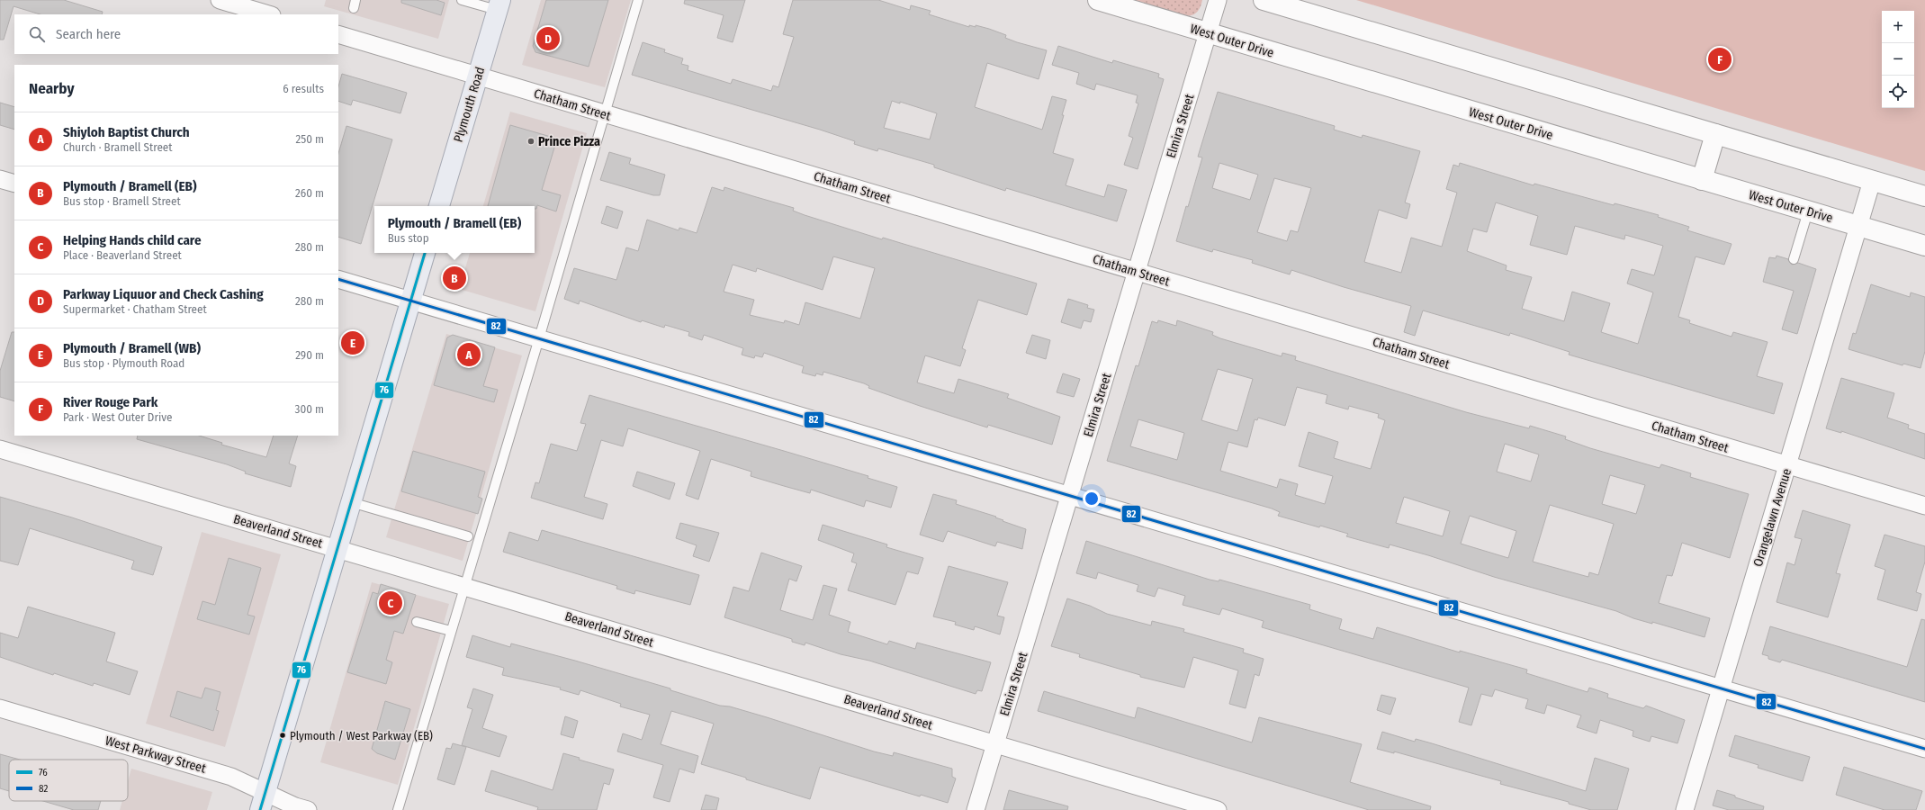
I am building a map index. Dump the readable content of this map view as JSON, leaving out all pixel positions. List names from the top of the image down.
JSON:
{
  "streets": {
    "main road": ["West Outer Drive", "Plymouth Road"],
    "street": [
      "Chatham Street",
      "Elmira Street",
      "Orangelawn Avenue",
      "Beaverland Street",
      "West Parkway Street"
    ]
  },
  "crossings": [
    ["West Outer Drive", "Elmira Street"],
    ["West Outer Drive", "Orangelawn Avenue"],
    ["Plymouth Road", "Chatham Street"],
    ["Chatham Street", "Elmira Street"],
    ["Chatham Street", "Orangelawn Avenue"],
    ["Elmira Street", "Beaverland Street"]
  ],
  "places": ["Prince Pizza", "Plymouth / West Parkway (EB)"],
  "lines": ["transit line 76", "transit line 82"],
  "legend": ["76", "82"],
  "page": {
    "map_buttons": ["+", "−"],
    "search": "Search here",
    "pins": [
      "D",
      "F",
      "B",
      "E",
      "A",
      "C"
    ],
    "heading": ["Nearby", "6 results"],
    "list": [
      {
        "mark": "A",
        "name": "Shiyloh Baptist Church",
        "note": "Church · Bramell Street",
        "value": "250 m"
      },
      {
        "mark": "B",
        "name": "Plymouth / Bramell (EB)",
        "note": "Bus stop · Bramell Street",
        "value": "260 m"
      },
      {
        "mark": "C",
        "name": "Helping Hands child care",
        "note": "Place · Beaverland Street",
        "value": "280 m"
      },
      {
        "mark": "D",
        "name": "Parkway Liquuor and Check Cashing",
        "note": "Supermarket · Chatham Street",
        "value": "280 m"
      },
      {
        "mark": "E",
        "name": "Plymouth / Bramell (WB)",
        "note": "Bus stop · Plymouth Road",
        "value": "290 m"
      },
      {
        "mark": "F",
        "name": "River Rouge Park",
        "note": "Park · West Outer Drive",
        "value": "300 m"
      }
    ],
    "popup": ["Plymouth / Bramell (EB)", "Bus stop"]
  }
}
